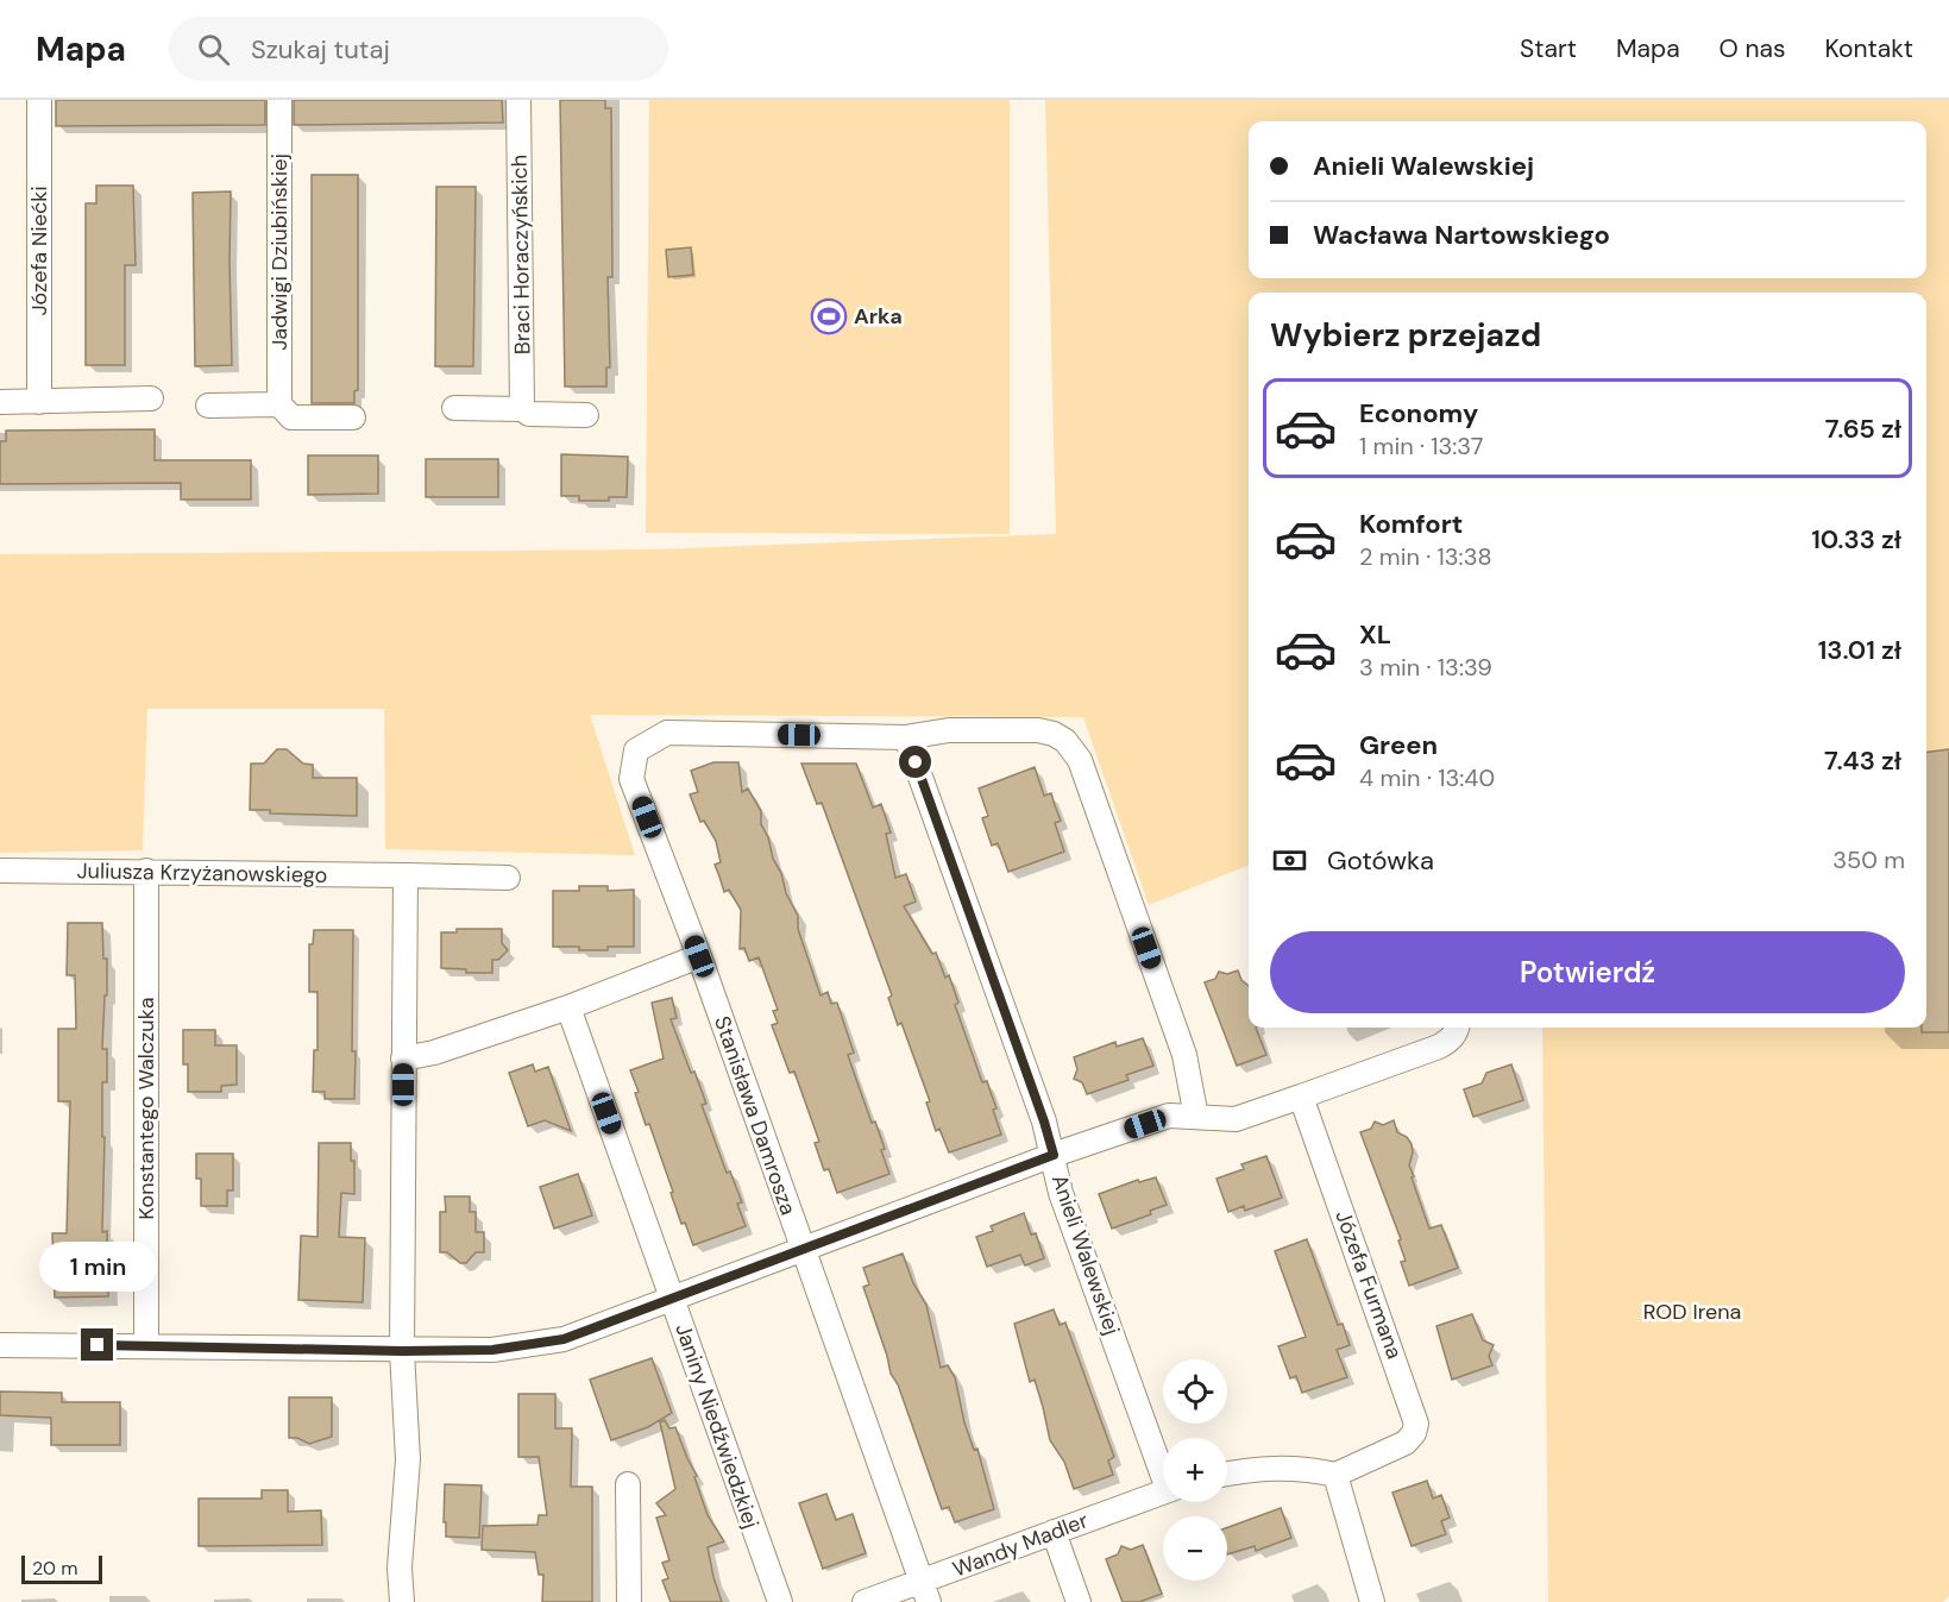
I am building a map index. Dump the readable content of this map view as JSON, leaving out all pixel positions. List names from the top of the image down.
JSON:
{
  "streets": {
    "street": [
      "Józefa Niećki",
      "Jadwigi Dziubińskiej",
      "Braci Horaczyńskich",
      "Juliusza Krzyżanowskiego",
      "Konstantego Walczuka",
      "Stanisława Damrosza",
      "Anieli Walewskiej",
      "Józefa Furmana",
      "Janiny Niedźwiedzkiej",
      "Wandy Madler"
    ]
  },
  "crossings": [
    ["Juliusza Krzyżanowskiego", "Konstantego Walczuka"],
    ["Stanisława Damrosza", "Anieli Walewskiej"],
    ["Stanisława Damrosza", "Wandy Madler"]
  ],
  "parks": ["ROD Irena"],
  "places": {
    "sports": ["Arka"]
  },
  "scale_bar": "20 m",
  "page": {
    "header": "Mapa",
    "search": "Szukaj tutaj",
    "nav": [
      "Start",
      "Mapa",
      "O nas",
      "Kontakt"
    ],
    "banner": ["Anieli Walewskiej", "Wacława Nartowskiego"],
    "heading": "Wybierz przejazd",
    "list": [
      {
        "name": "Economy",
        "note": "1 min · 13:37",
        "value": "7.65 zł"
      },
      {
        "name": "Komfort",
        "note": "2 min · 13:38",
        "value": "10.33 zł"
      },
      {
        "name": "XL",
        "note": "3 min · 13:39",
        "value": "13.01 zł"
      },
      {
        "name": "Green",
        "note": "4 min · 13:40",
        "value": "7.43 zł"
      }
    ],
    "pay": ["Gotówka", "350 m"],
    "buttons": "Potwierdź",
    "bubble": "1 min",
    "map_buttons": ["+", "−"],
    "scale": "20 m"
  }
}
